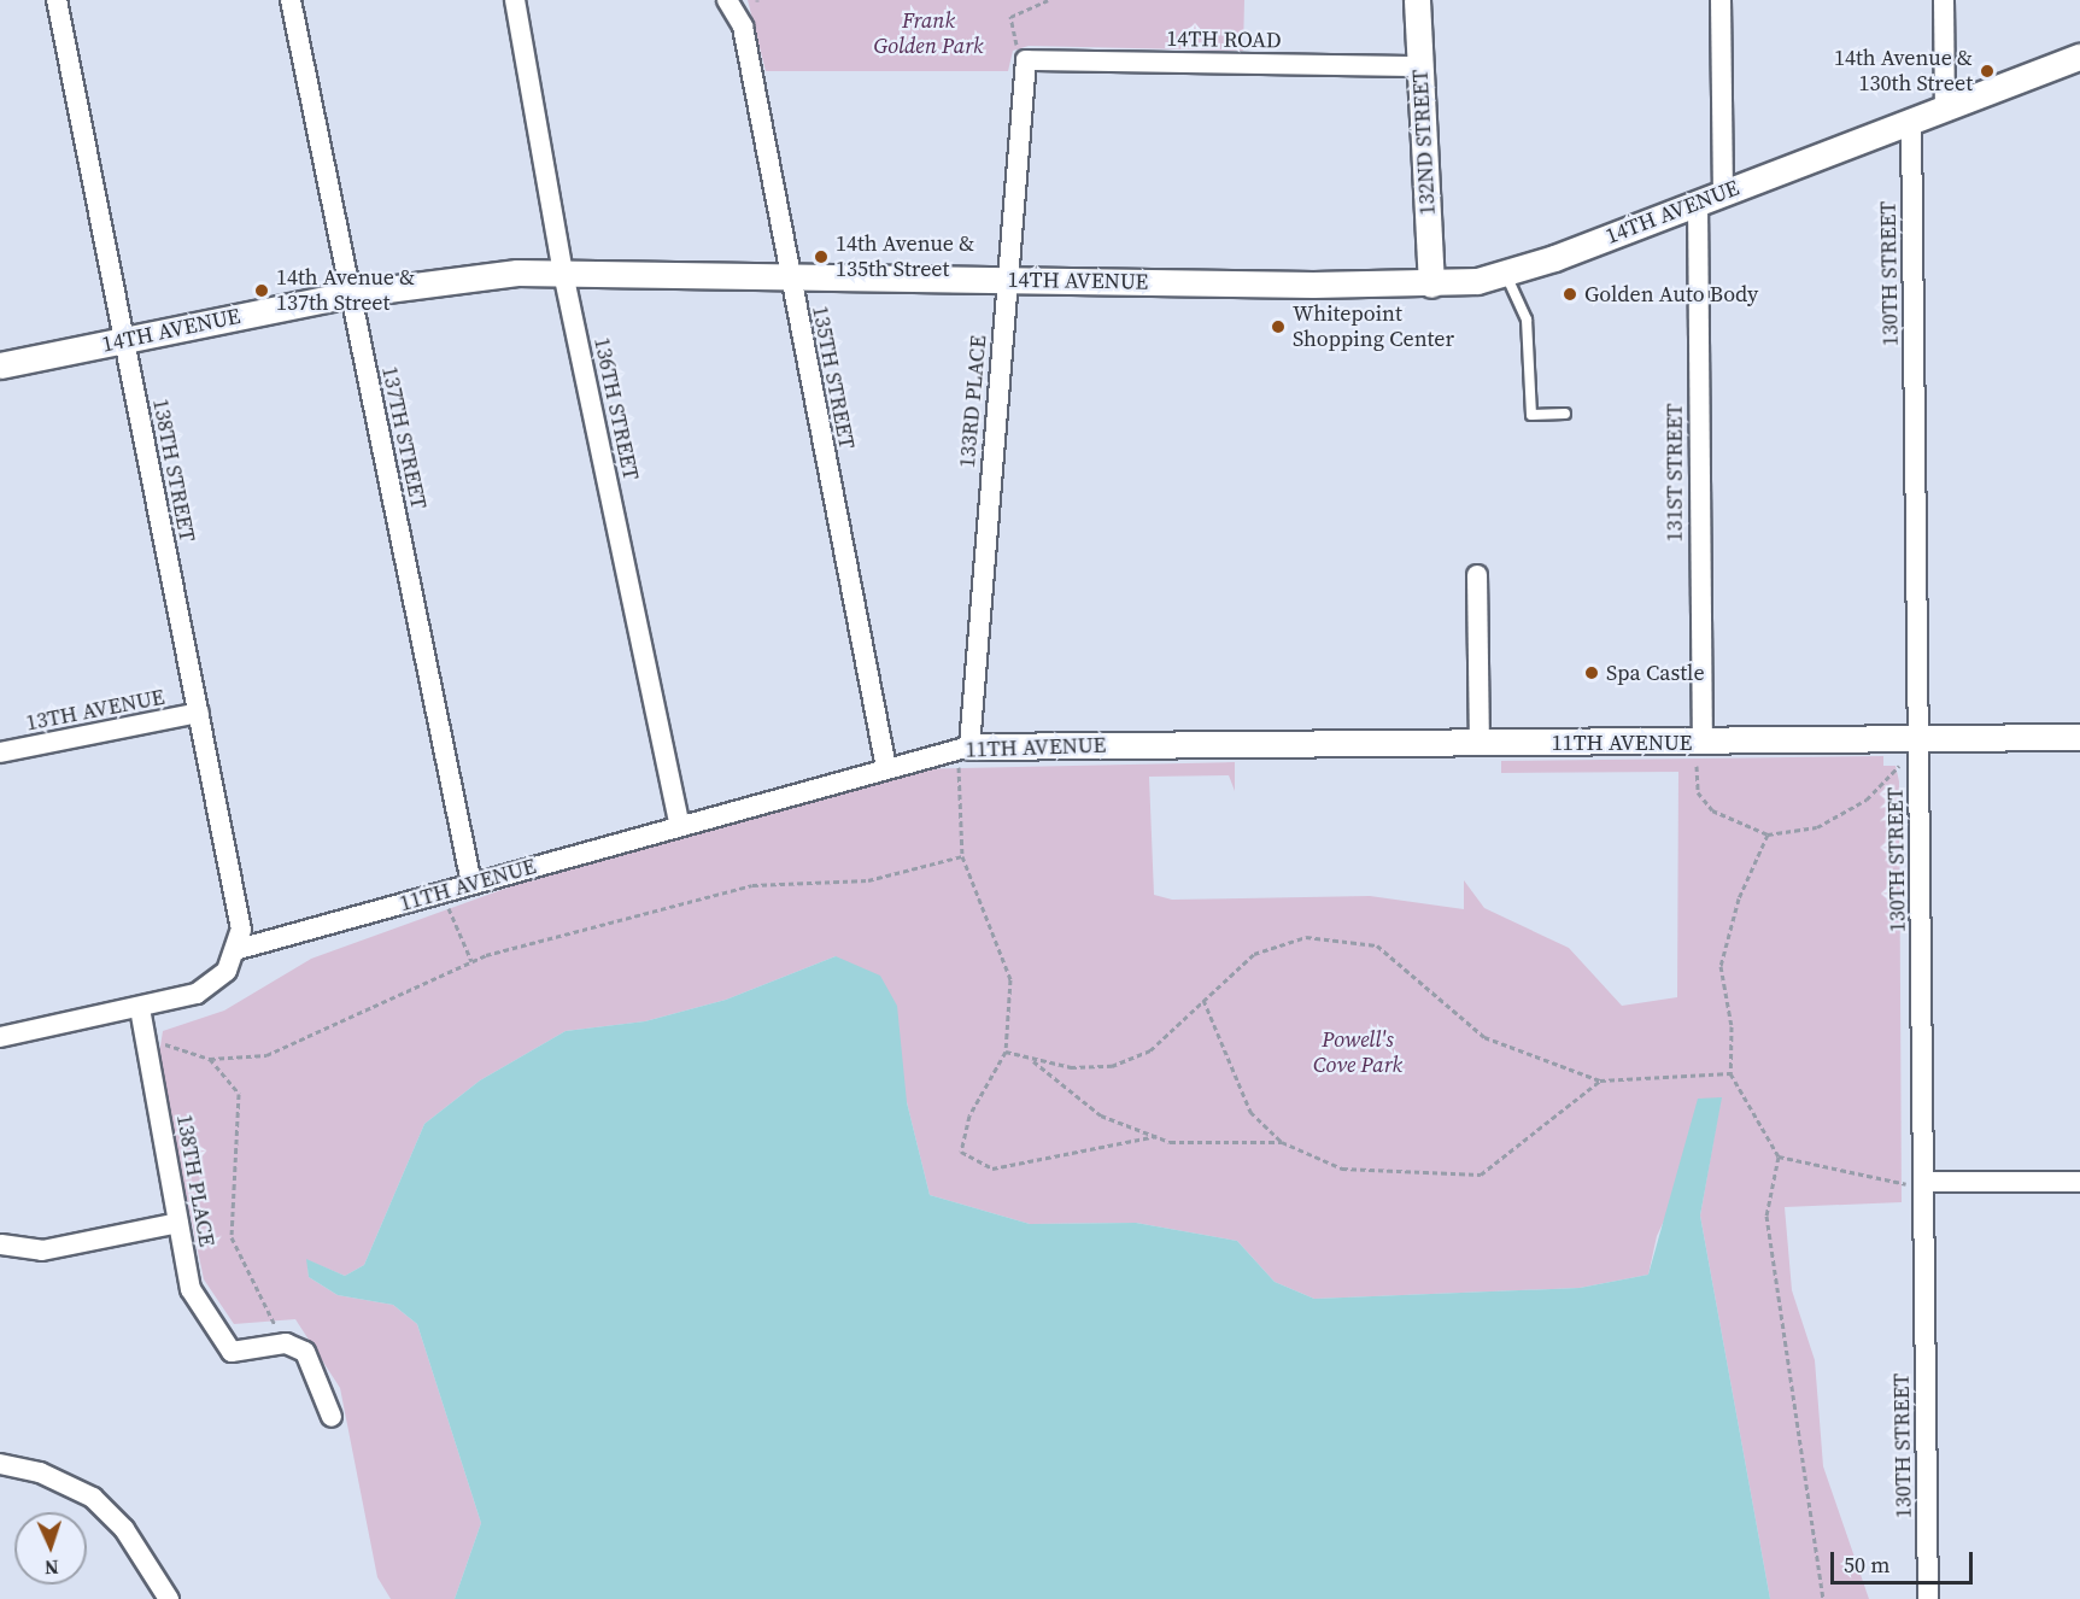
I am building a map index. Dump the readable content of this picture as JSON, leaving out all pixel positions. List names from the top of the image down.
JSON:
{
  "streets": {
    "street": [
      "14TH ROAD",
      "132ND STREET",
      "14TH AVENUE",
      "130TH STREET",
      "135TH STREET",
      "133RD PLACE",
      "136TH STREET",
      "137TH STREET",
      "138TH STREET",
      "131ST STREET",
      "13TH AVENUE",
      "11TH AVENUE",
      "138TH PLACE"
    ]
  },
  "crossings": [
    ["14TH ROAD", "132ND STREET"],
    ["14TH ROAD", "133RD PLACE"],
    ["132ND STREET", "14TH AVENUE"],
    ["14TH AVENUE", "130TH STREET"],
    ["14TH AVENUE", "135TH STREET"],
    ["14TH AVENUE", "133RD PLACE"],
    ["14TH AVENUE", "136TH STREET"],
    ["14TH AVENUE", "137TH STREET"],
    ["14TH AVENUE", "138TH STREET"],
    ["14TH AVENUE", "131ST STREET"],
    ["130TH STREET", "11TH AVENUE"],
    ["135TH STREET", "11TH AVENUE"],
    ["133RD PLACE", "11TH AVENUE"],
    ["136TH STREET", "11TH AVENUE"],
    ["137TH STREET", "11TH AVENUE"],
    ["138TH STREET", "13TH AVENUE"],
    ["138TH STREET", "11TH AVENUE"],
    ["131ST STREET", "11TH AVENUE"]
  ],
  "parks": ["Frank Golden Park", "Powell's Cove Park"],
  "places": [
    "14th Avenue & 130th Street",
    "14th Avenue & 135th Street",
    "14th Avenue & 137th Street",
    "Golden Auto Body",
    "Whitepoint Shopping Center",
    "Spa Castle"
  ],
  "scale_bar": "50 m",
  "north": "bottom"
}
